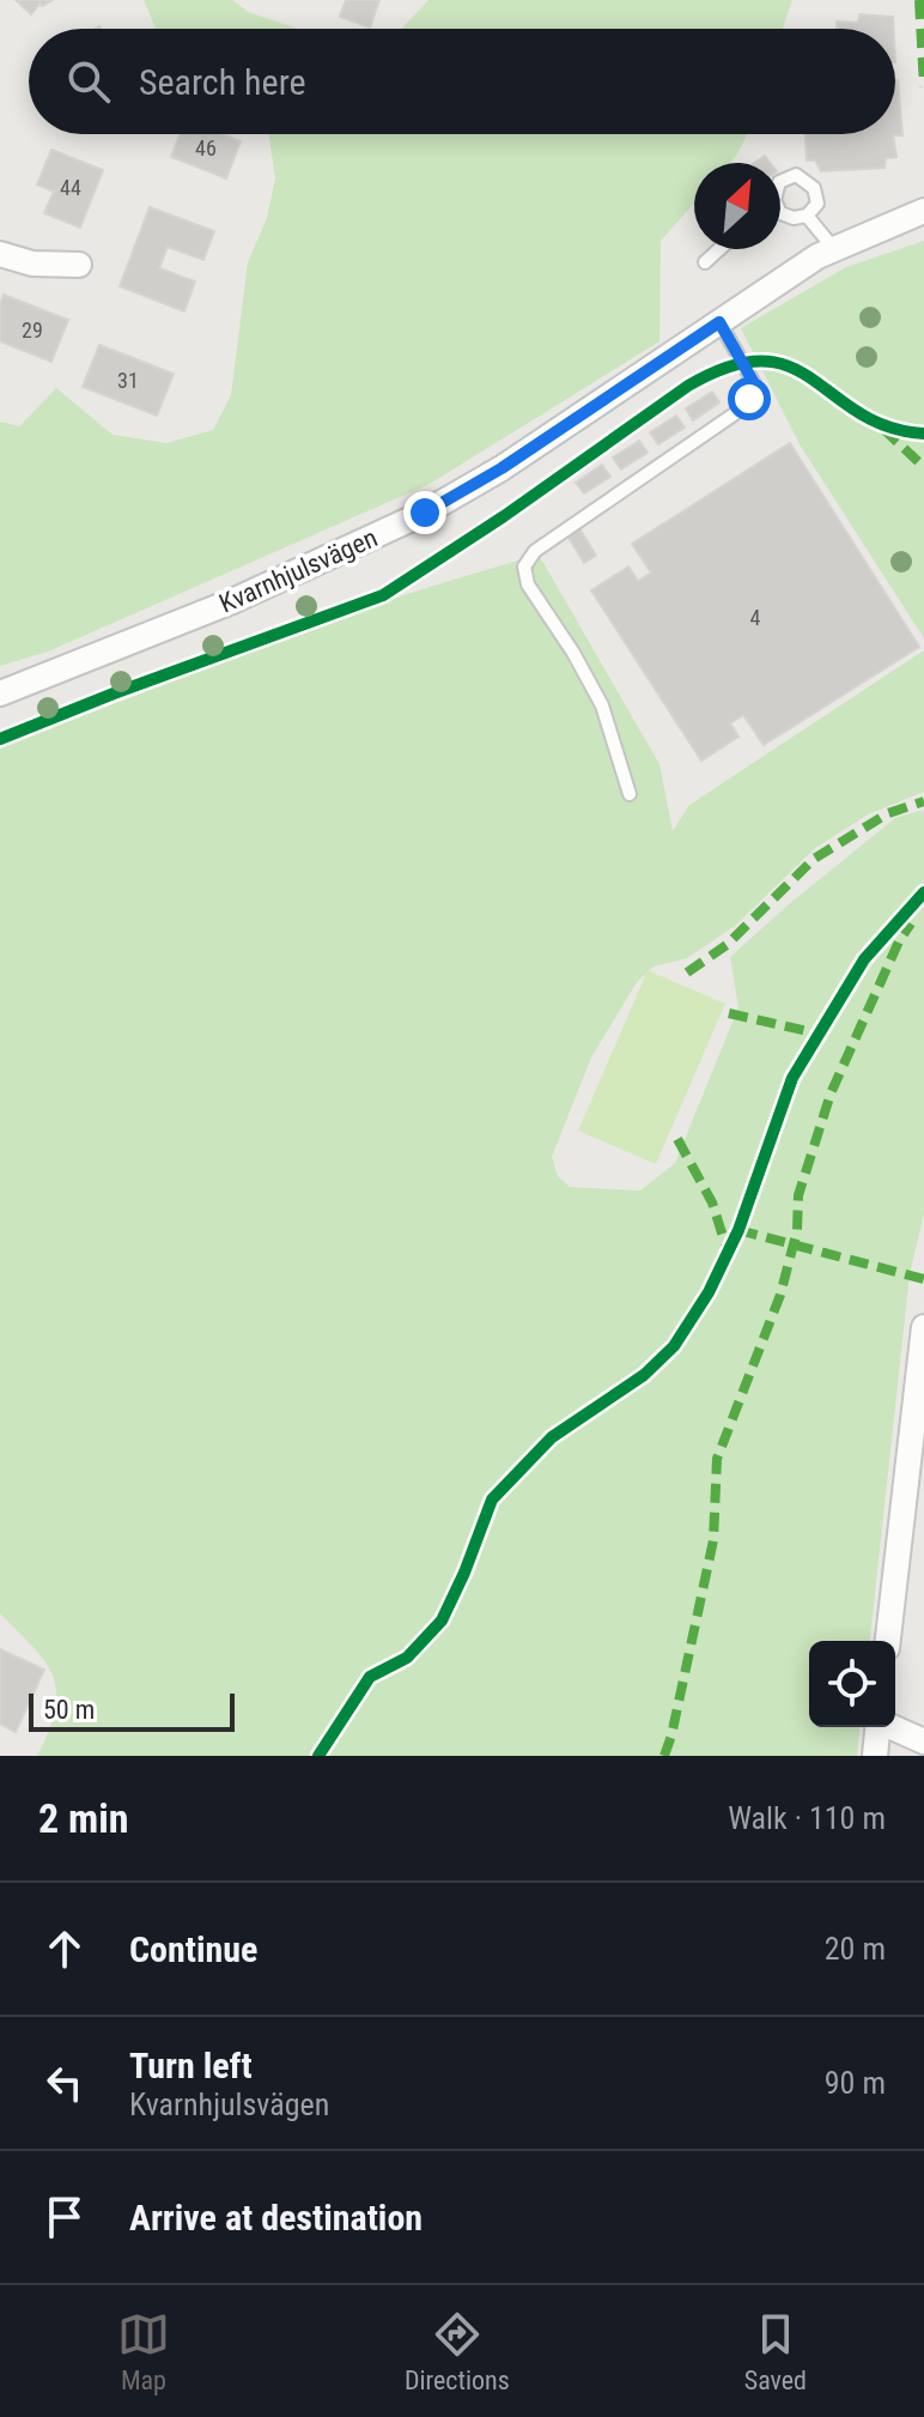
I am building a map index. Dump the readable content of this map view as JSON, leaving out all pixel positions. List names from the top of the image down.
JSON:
{
  "streets": {
    "street": ["Kvarnhjulsvägen"]
  },
  "house_numbers": [
    "46",
    "44",
    "29",
    "31",
    "4"
  ],
  "scale_bar": "50 m",
  "north": "top right",
  "page": {
    "search": "Search here",
    "scale": "50 m",
    "heading": ["2 min", "Walk · 110 m"],
    "list": [
      ["Continue", "20 m"],
      ["Turn left", "Kvarnhjulsvägen", "90 m"],
      "Arrive at destination"
    ],
    "nav": ["Map", "Directions", "Saved"]
  }
}
